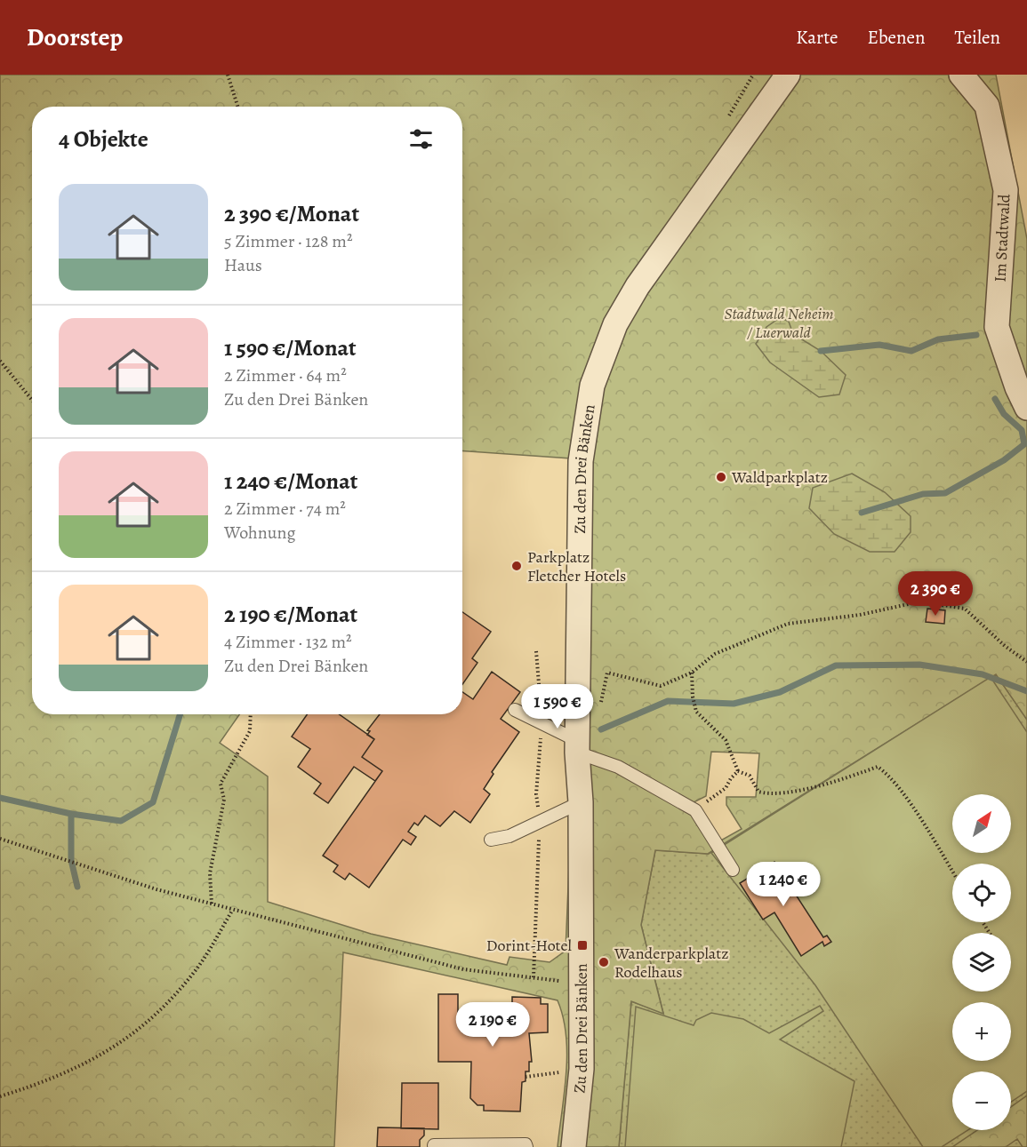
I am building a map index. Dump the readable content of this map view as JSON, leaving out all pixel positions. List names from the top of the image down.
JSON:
{
  "streets": {
    "street": ["Im Stadtwald", "Zu den Drei Bänken"]
  },
  "parks": ["Stadtwald Neheim / Luerwald"],
  "places": {
    "other": ["Waldparkplatz", "Parkplatz Fletcher Hotels", "Wanderparkplatz Rodelhaus"],
    "transit": ["Dorint-Hotel"]
  },
  "north": "top right",
  "page": {
    "header": "Doorstep",
    "nav": ["Karte", "Ebenen", "Teilen"],
    "heading": "4 Objekte",
    "list": [
      {
        "name": "2 390 €/Monat",
        "note": "5 Zimmer · 128 m² · Haus"
      },
      {
        "name": "1 590 €/Monat",
        "note": "2 Zimmer · 64 m² · Zu den Drei Bänken"
      },
      {
        "name": "1 240 €/Monat",
        "note": "2 Zimmer · 74 m² · Wohnung"
      },
      {
        "name": "2 190 €/Monat",
        "note": "4 Zimmer · 132 m² · Zu den Drei Bänken"
      }
    ],
    "price": [
      "2 390 €",
      "1 590 €",
      "1 240 €",
      "2 190 €"
    ],
    "map_buttons": ["+", "−"]
  }
}
